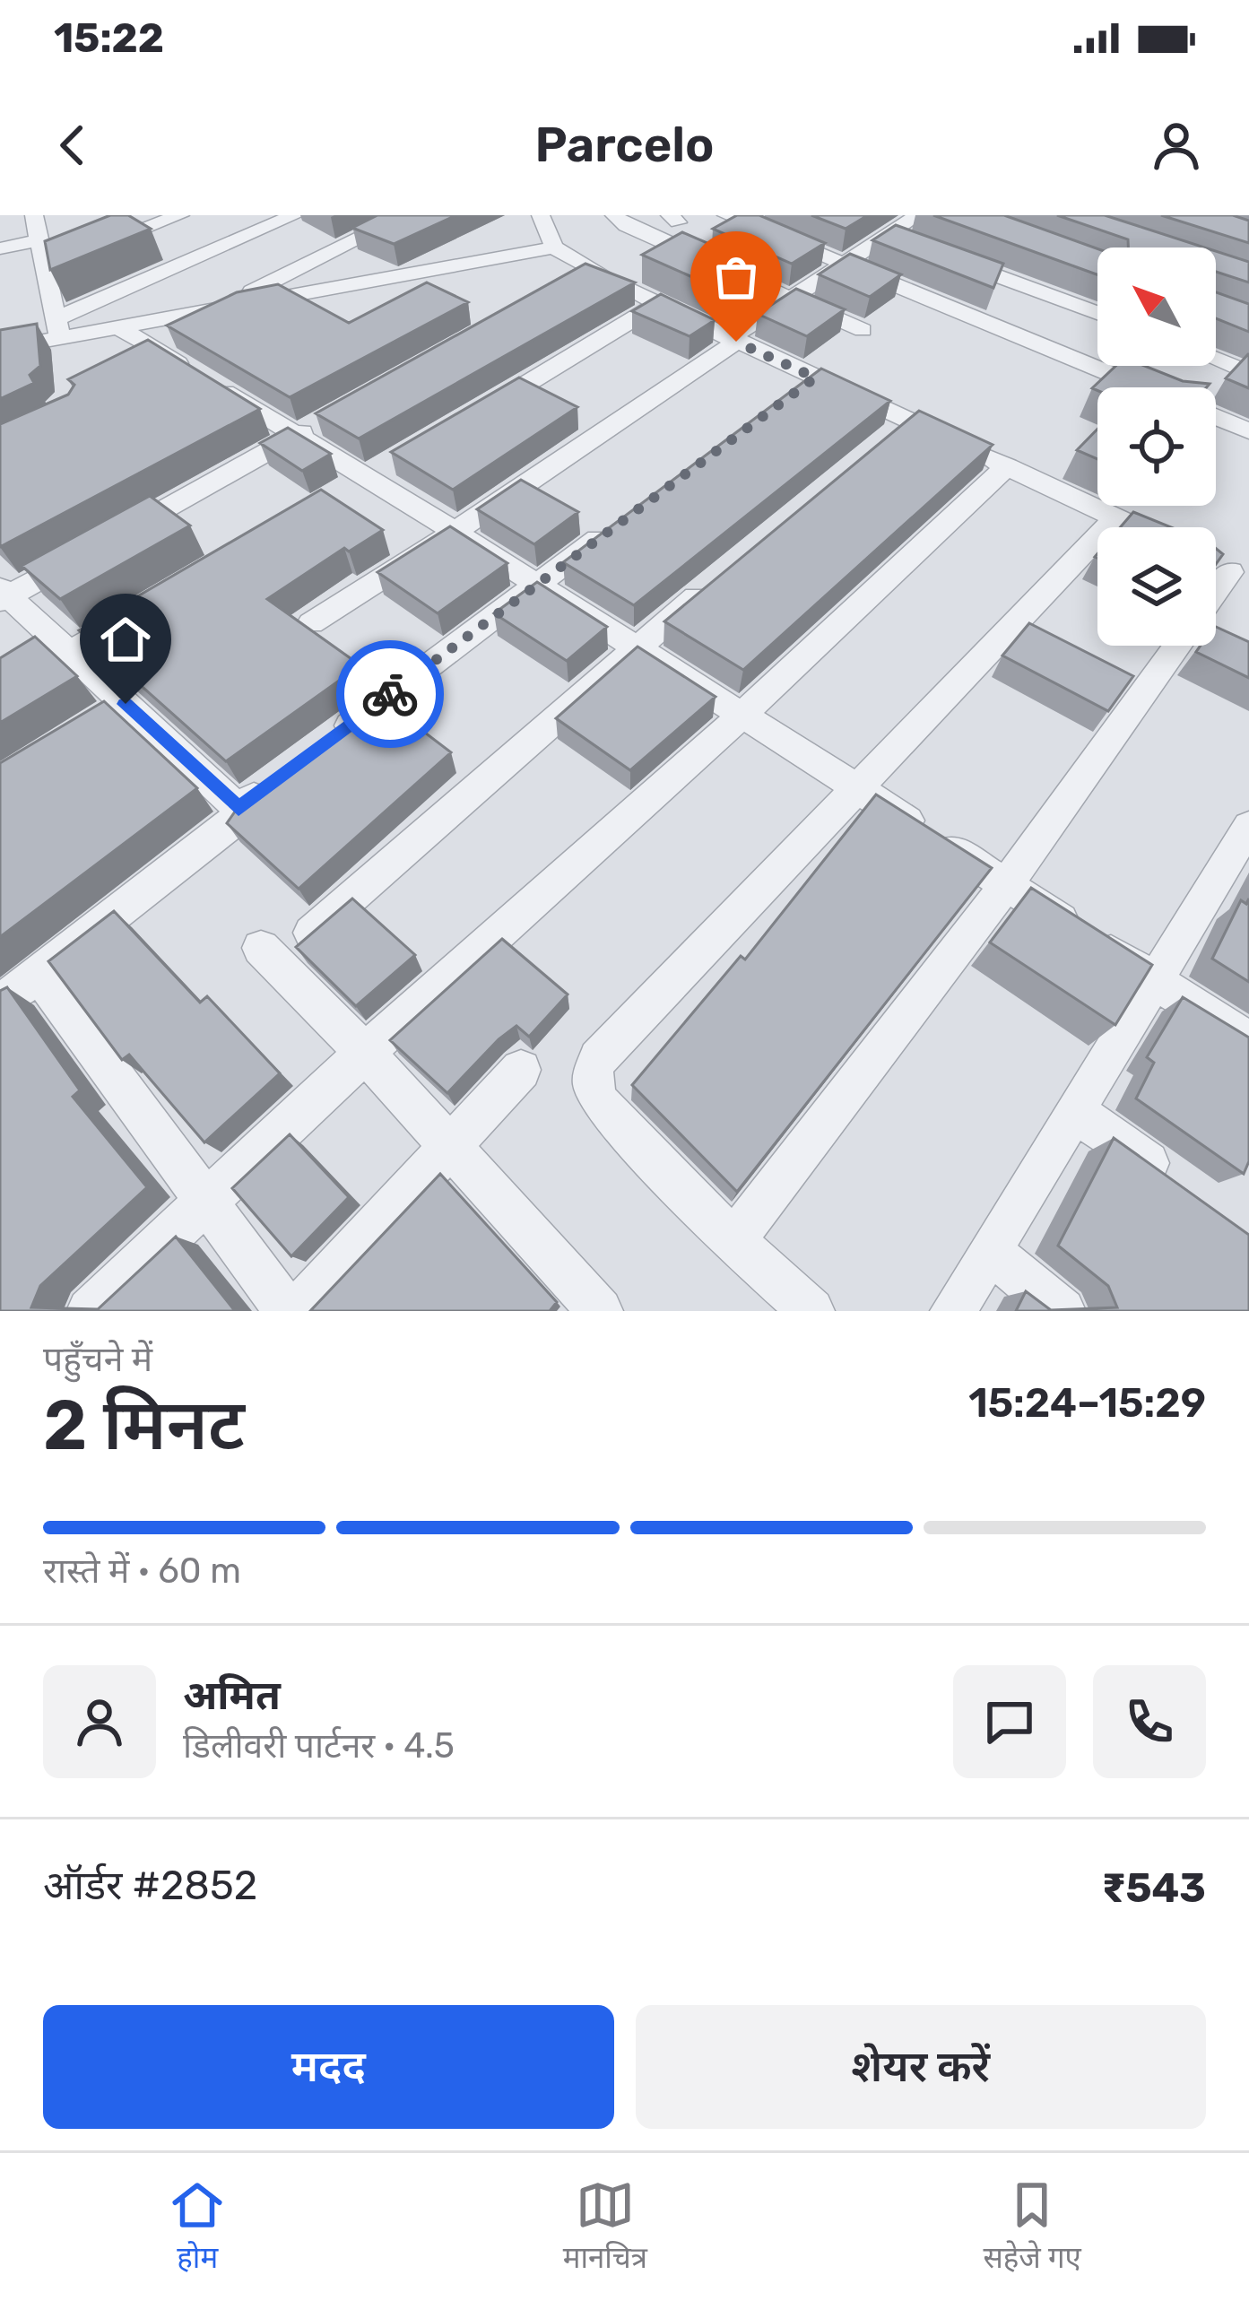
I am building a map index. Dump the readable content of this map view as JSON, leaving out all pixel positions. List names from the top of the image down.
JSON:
{
  "north": "top left",
  "page": {
    "status": "15:22",
    "header": "Parcelo",
    "heading": ["2 मिनट", "पहुँचने में", "15:24–15:29"],
    "panel": [
      "अमित",
      "डिलीवरी पार्टनर · 4.5",
      "ऑर्डर #2852",
      "₹543"
    ],
    "bar": "रास्ते में · 60 m",
    "buttons": ["मदद", "शेयर करें"],
    "tabs": ["होम", "मानचित्र", "सहेजे गए"]
  }
}
